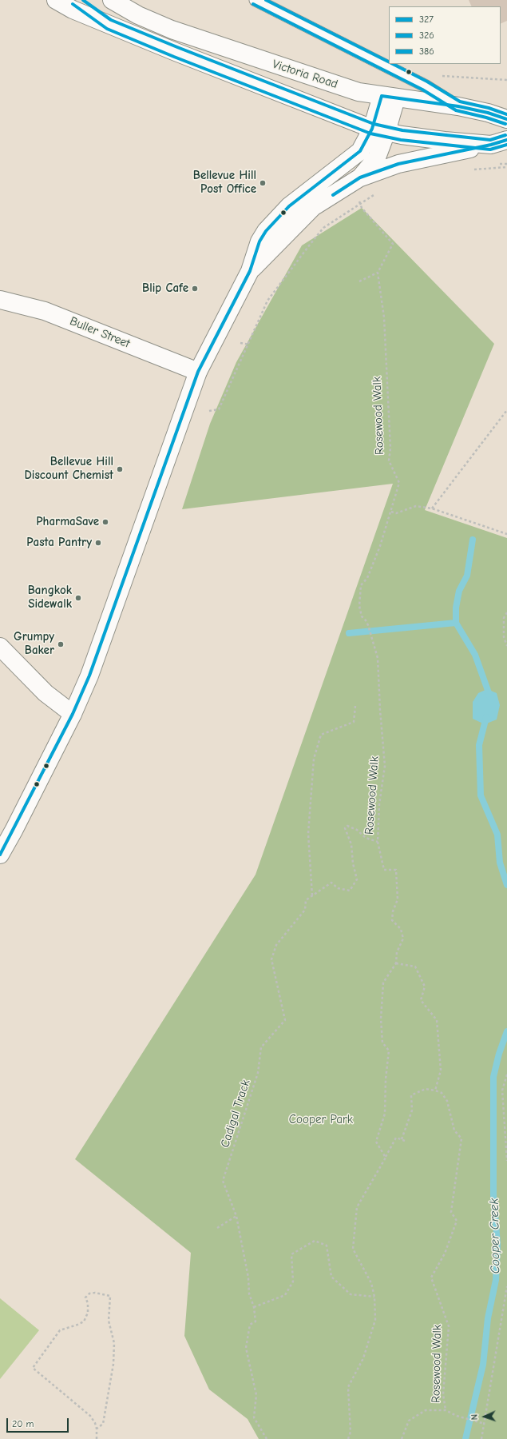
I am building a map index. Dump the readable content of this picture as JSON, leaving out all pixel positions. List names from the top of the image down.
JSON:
{
  "streets": {
    "street": ["Victoria Road", "Buller Street"],
    "path": ["Rosewood Walk", "Cadigal Track"]
  },
  "crossings": [
    ["Rosewood Walk", "Cadigal Track"]
  ],
  "water": ["Cooper Creek"],
  "parks": ["Cooper Park"],
  "places": [
    "Bellevue Hill Post Office",
    "Blip Cafe",
    "Bellevue Hill Discount Chemist",
    "PharmaSave",
    "Pasta Pantry",
    "Bangkok Sidewalk",
    "Grumpy Baker"
  ],
  "lines": ["transit line 386", "transit line 326", "transit line 327"],
  "legend": ["327", "326", "386"],
  "scale_bar": "20 m",
  "north": "left"
}
